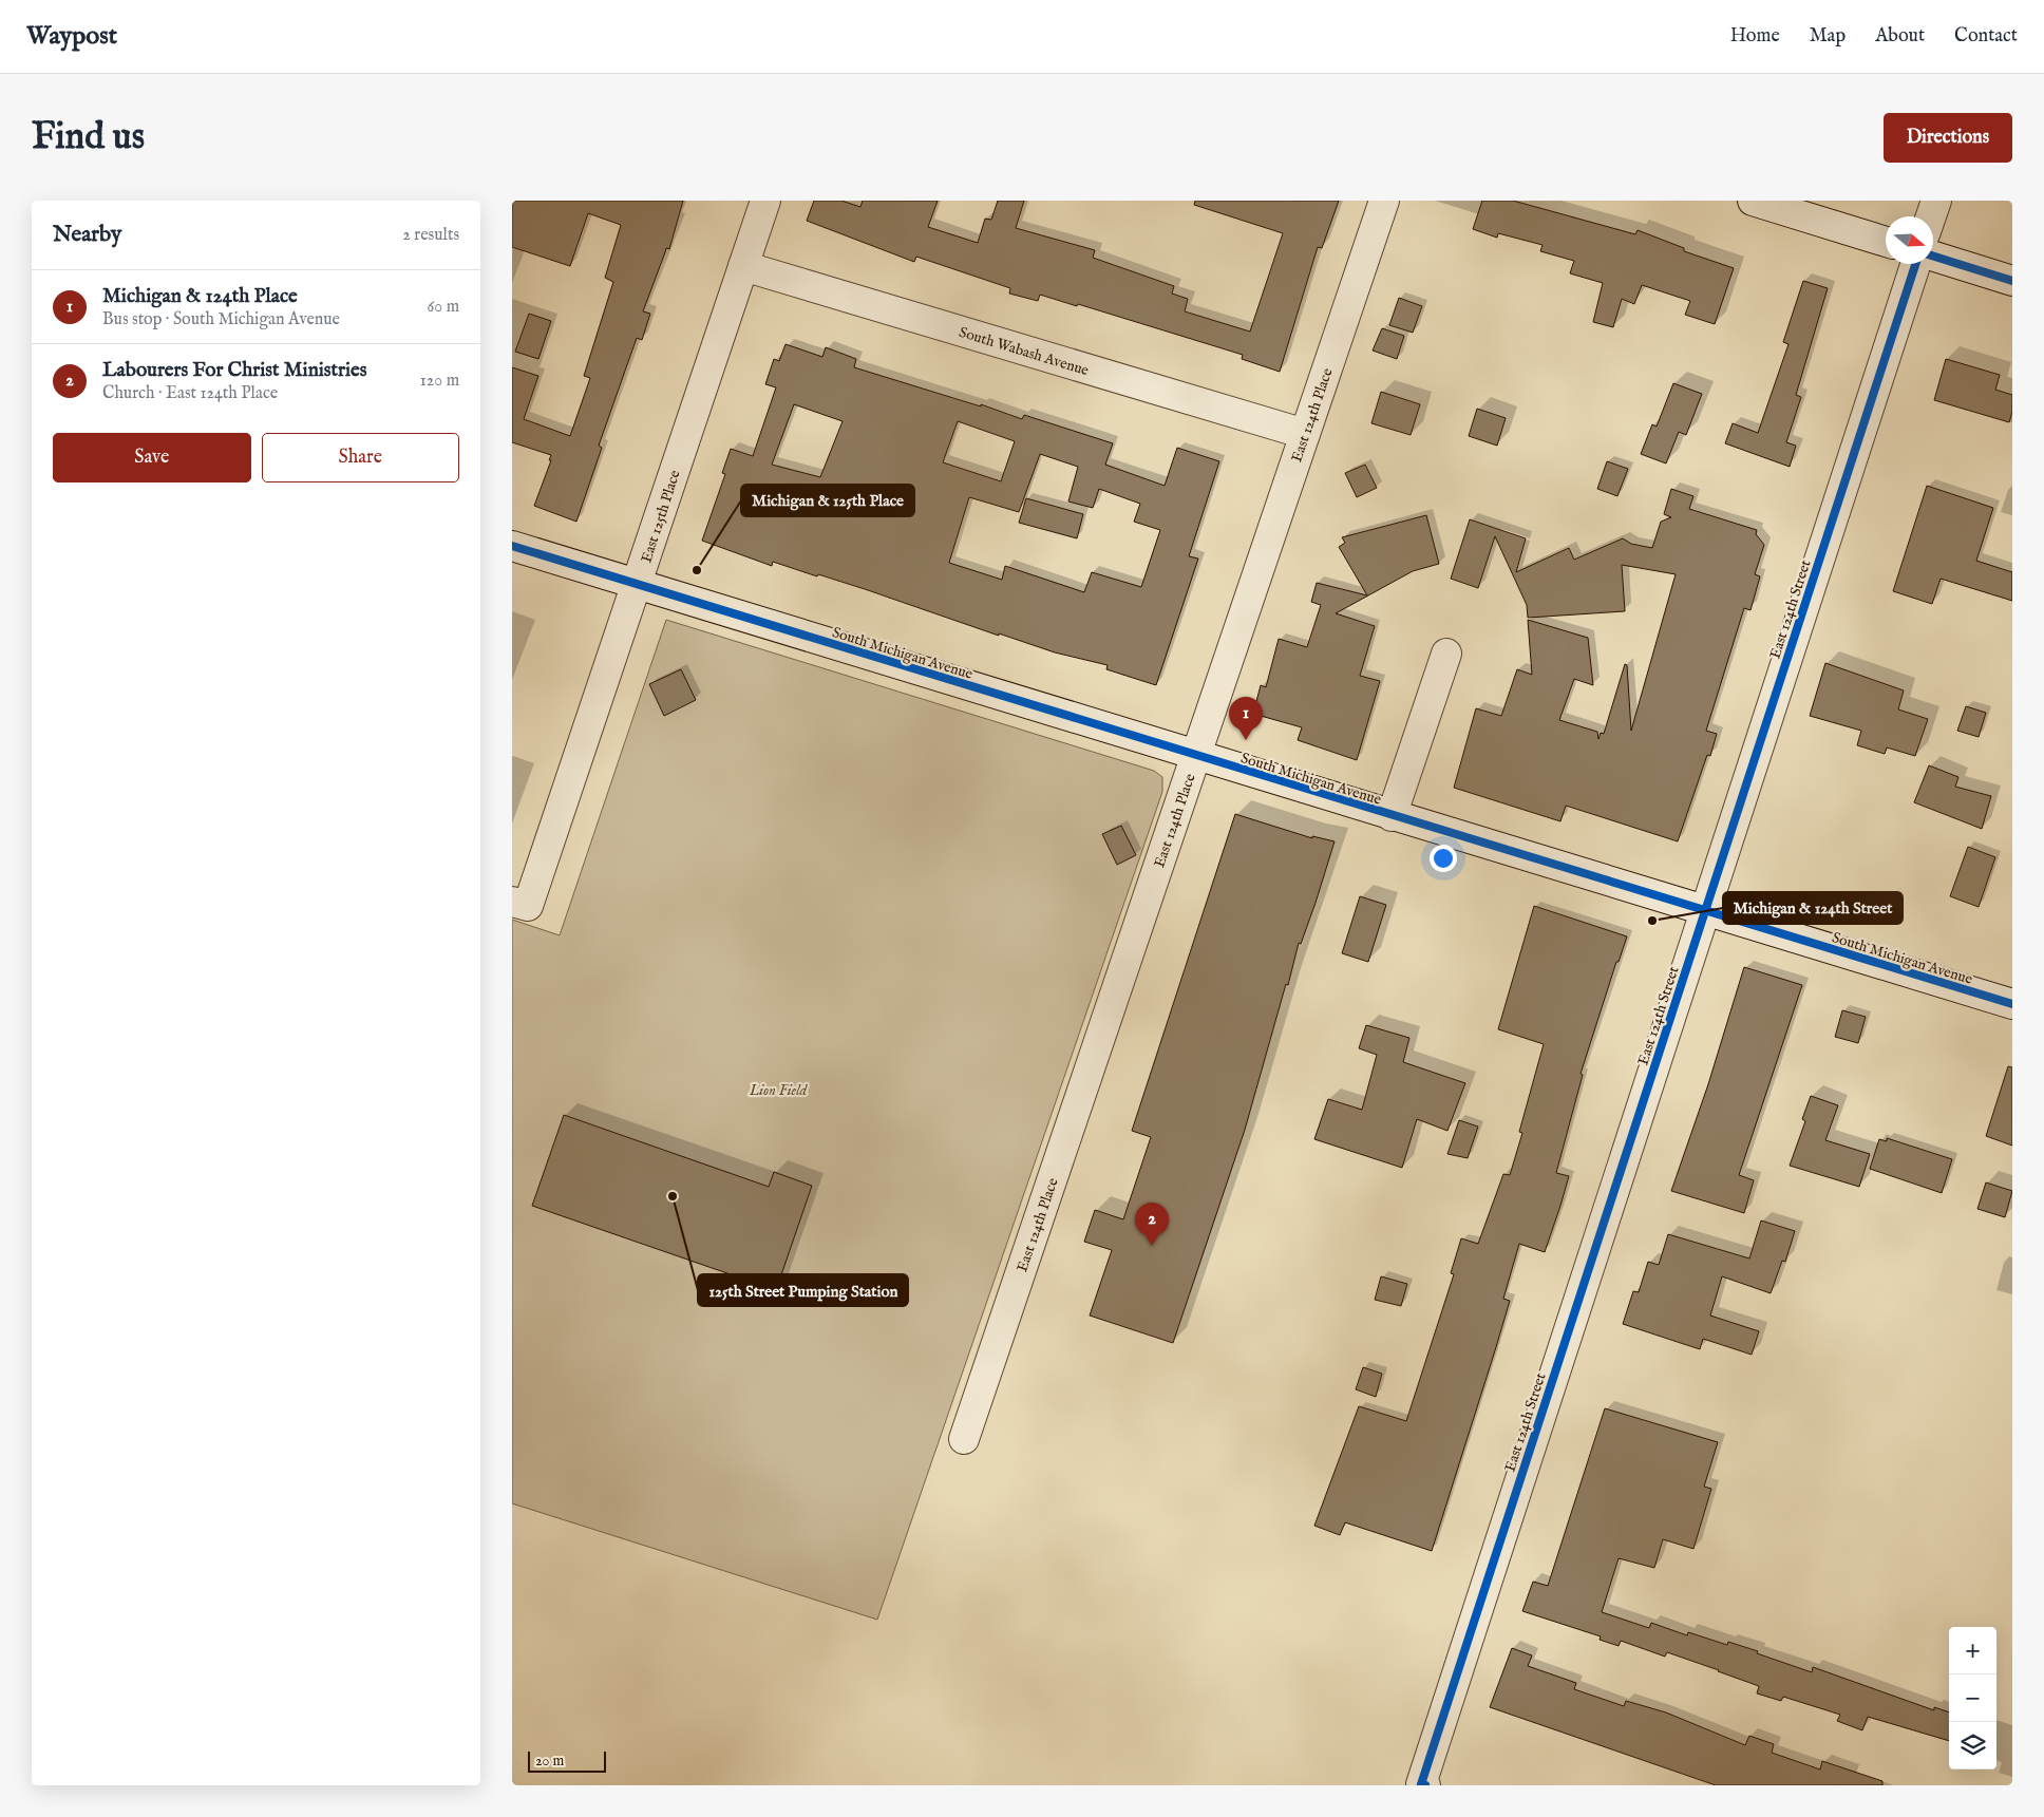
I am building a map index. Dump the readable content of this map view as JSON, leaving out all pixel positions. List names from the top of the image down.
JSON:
{
  "streets": {
    "street": [
      "South Wabash Avenue",
      "East 124th Place",
      "East 125th Place",
      "East 124th Street",
      "South Michigan Avenue"
    ]
  },
  "crossings": [
    ["South Wabash Avenue", "East 124th Place"],
    ["South Wabash Avenue", "East 125th Place"],
    ["East 124th Place", "South Michigan Avenue"],
    ["East 125th Place", "South Michigan Avenue"],
    ["East 124th Street", "South Michigan Avenue"]
  ],
  "parks": ["Lion Field"],
  "places": ["Michigan & 125th Place", "Michigan & 124th Street", "125th Street Pumping Station"],
  "scale_bar": "20 m",
  "north": "right",
  "page": {
    "header": "Waypost",
    "nav": [
      "Home",
      "Map",
      "About",
      "Contact"
    ],
    "buttons": [
      "Directions",
      ["Save", "Share"]
    ],
    "title": "Find us",
    "heading": ["Nearby", "2 results"],
    "list": [
      {
        "mark": "1",
        "name": "Michigan & 124th Place",
        "note": "Bus stop · South Michigan Avenue",
        "value": "60 m"
      },
      {
        "mark": "2",
        "name": "Labourers For Christ Ministries",
        "note": "Church · East 124th Place",
        "value": "120 m"
      }
    ],
    "pins": ["1", "2"],
    "map_buttons": ["+", "−"],
    "scale": "20 m"
  }
}
